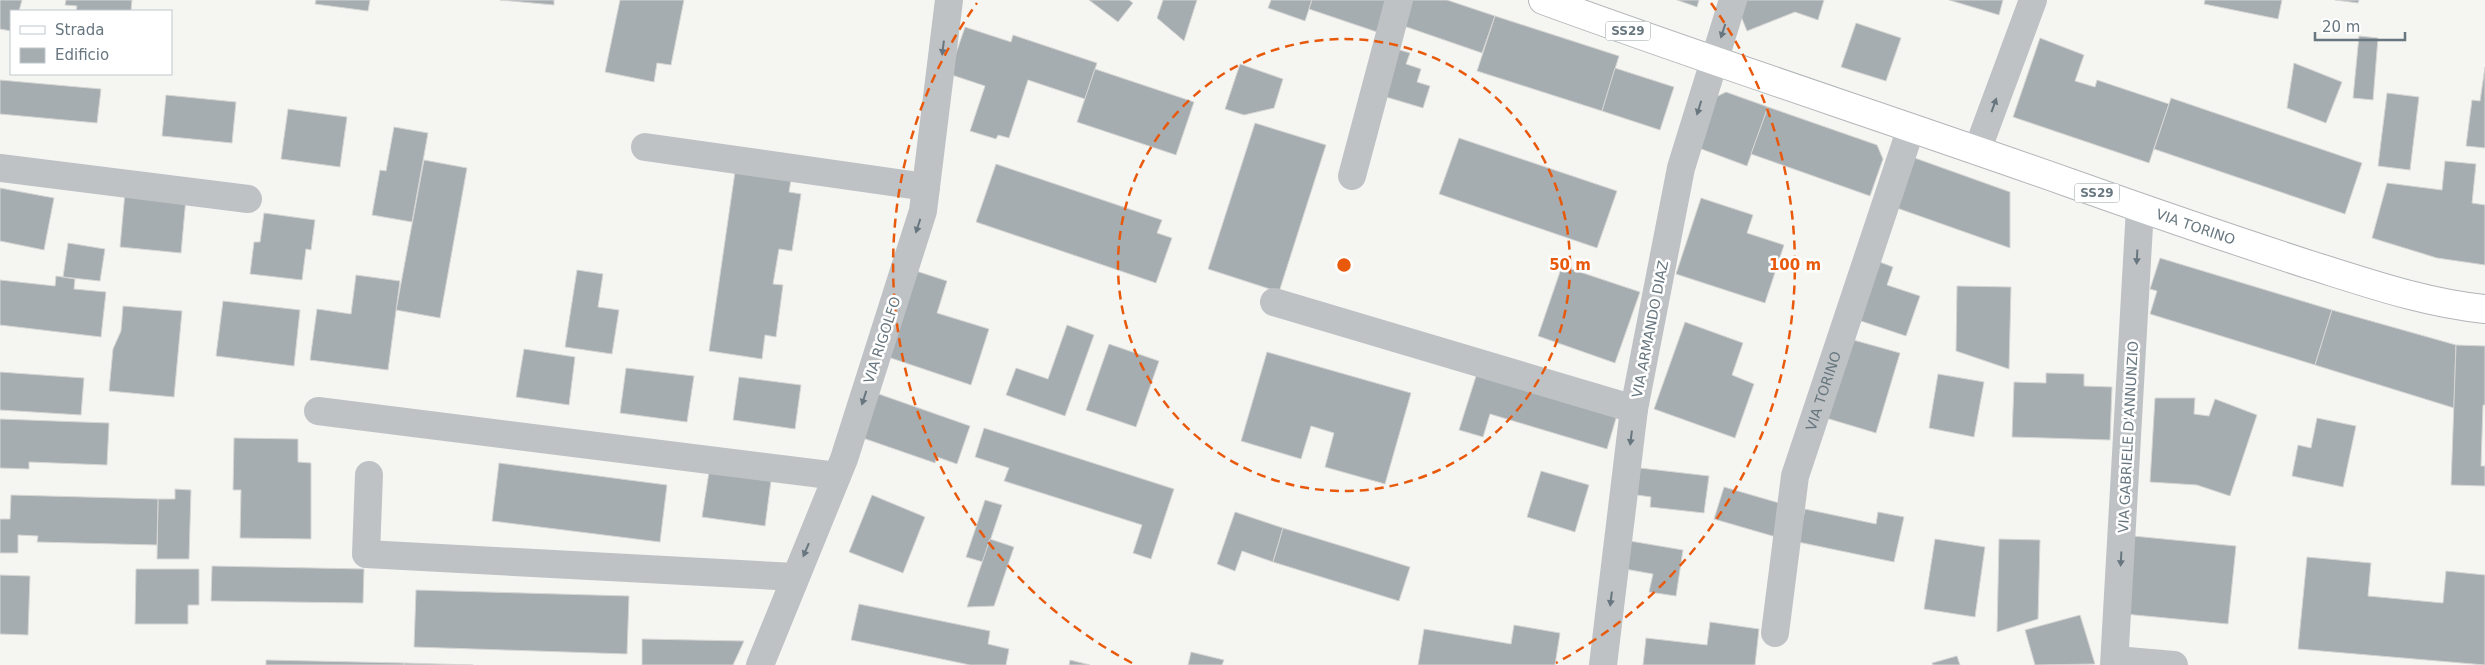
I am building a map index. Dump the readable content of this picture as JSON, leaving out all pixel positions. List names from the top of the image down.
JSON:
{
  "streets": {
    "main road": ["SS29", "VIA TORINO"],
    "street": ["VIA ARMANDO DIAZ", "VIA RIGOLFO", "VIA GABRIELE D'ANNUNZIO"]
  },
  "crossings": [
    ["VIA TORINO", "VIA ARMANDO DIAZ"],
    ["VIA TORINO", "VIA GABRIELE D'ANNUNZIO"]
  ],
  "one_way": ["VIA ARMANDO DIAZ", "VIA RIGOLFO", "VIA GABRIELE D'ANNUNZIO"],
  "legend": ["Strada", "Edificio"],
  "scale_bar": "20 m",
  "rings": ["50 m", "100 m"]
}
